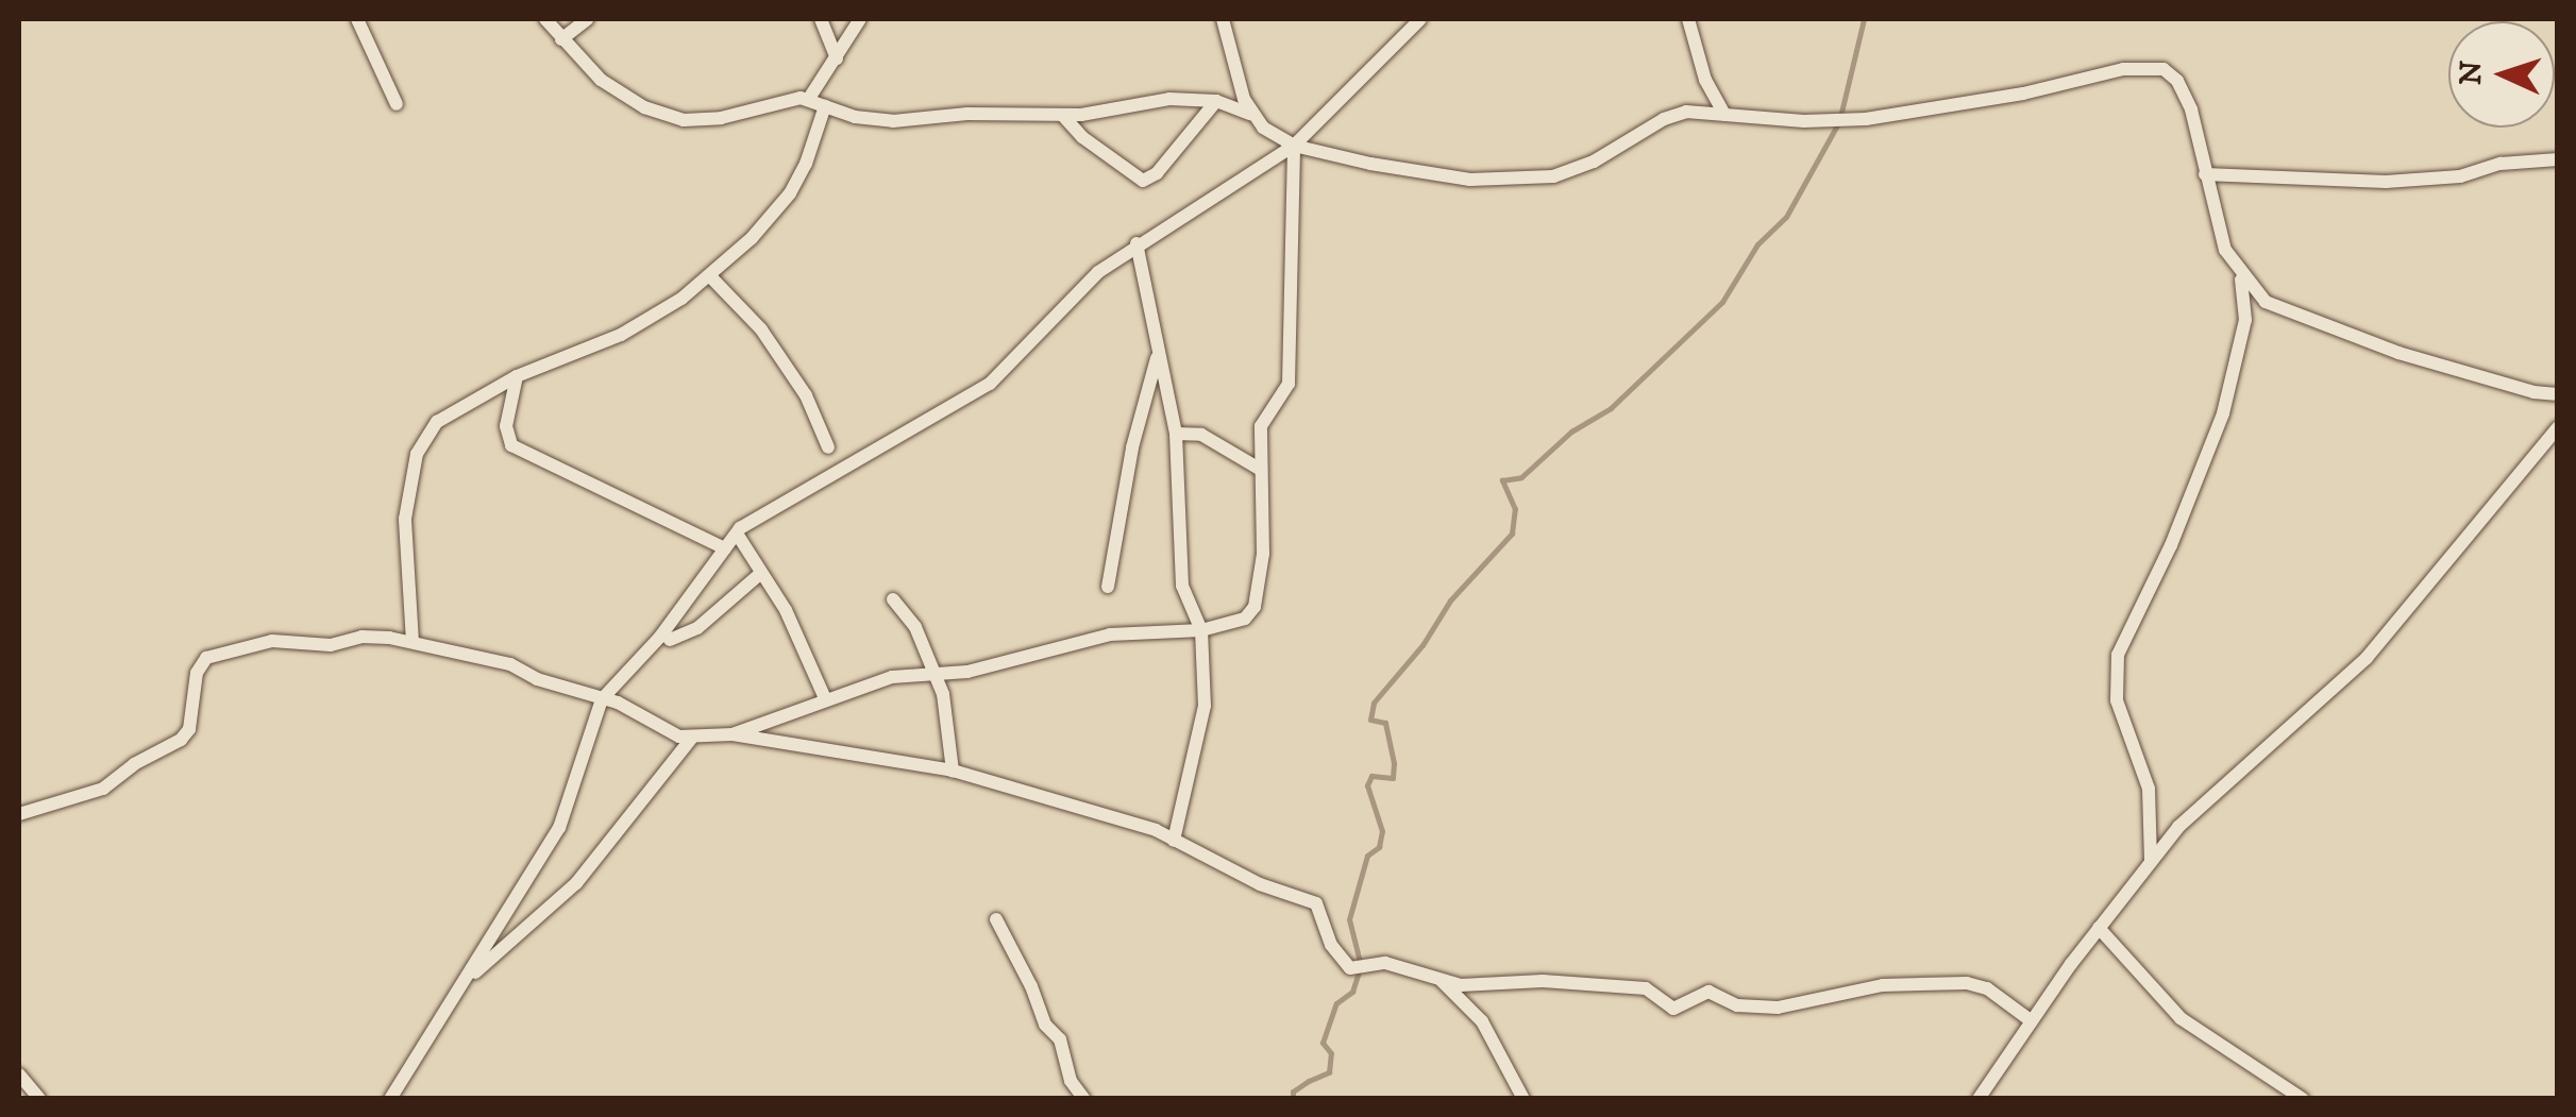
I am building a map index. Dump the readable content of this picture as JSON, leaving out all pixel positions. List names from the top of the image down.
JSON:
{
  "north": "left"
}
